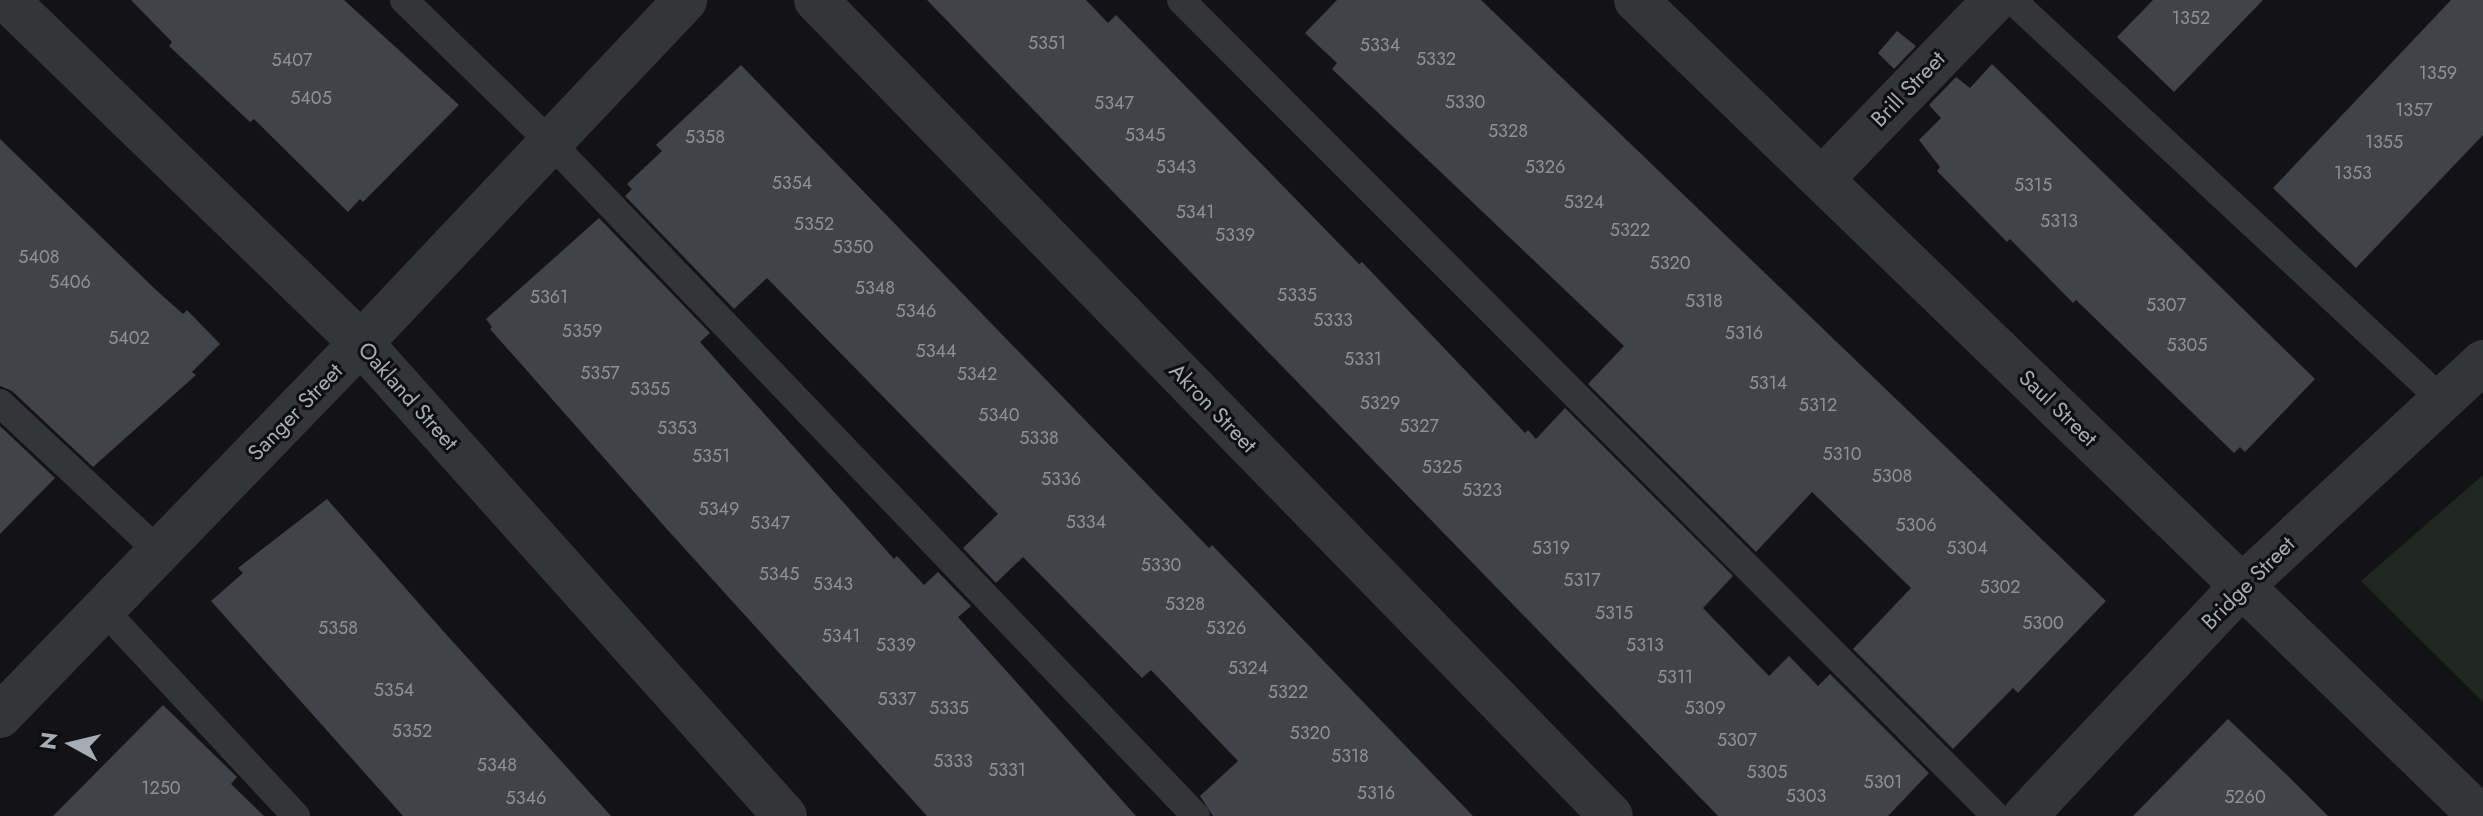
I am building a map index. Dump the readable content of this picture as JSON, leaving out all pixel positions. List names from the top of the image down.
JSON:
{
  "streets": {
    "street": [
      "Brill Street",
      "Oakland Street",
      "Akron Street",
      "Saul Street",
      "Sanger Street",
      "Bridge Street"
    ]
  },
  "crossings": [
    ["Brill Street", "Saul Street"],
    ["Oakland Street", "Sanger Street"],
    ["Saul Street", "Bridge Street"]
  ],
  "house_numbers": [
    "1352",
    "5351",
    "5334",
    "5332",
    "5407",
    "1359",
    "5405",
    "5330",
    "5347",
    "1357",
    "5328",
    "5345",
    "5358",
    "1355",
    "5343",
    "5326",
    "1353",
    "5354",
    "5315",
    "5324",
    "5341",
    "5313",
    "5352",
    "5322",
    "5339",
    "5350",
    "5408",
    "5320",
    "5406",
    "5348",
    "5335",
    "5361",
    "5318",
    "5307",
    "5346",
    "5333",
    "5359",
    "5316",
    "5402",
    "5305",
    "5344",
    "5331",
    "5357",
    "5342",
    "5314",
    "5355",
    "5329",
    "5312",
    "5340",
    "5327",
    "5353",
    "5338",
    "5310",
    "5351",
    "5325",
    "5308",
    "5336",
    "5323",
    "5349",
    "5334",
    "5347",
    "5306",
    "5319",
    "5304",
    "5330",
    "5345",
    "5317",
    "5343",
    "5302",
    "5328",
    "5315",
    "5300",
    "5358",
    "5326",
    "5341",
    "5339",
    "5313",
    "5324",
    "5311",
    "5354",
    "5322",
    "5337",
    "5335",
    "5309",
    "5352",
    "5320",
    "5307",
    "5318",
    "5333",
    "5348",
    "5331",
    "5305",
    "5301",
    "1250",
    "5316",
    "5303",
    "5260",
    "5346"
  ],
  "north": "left"
}
